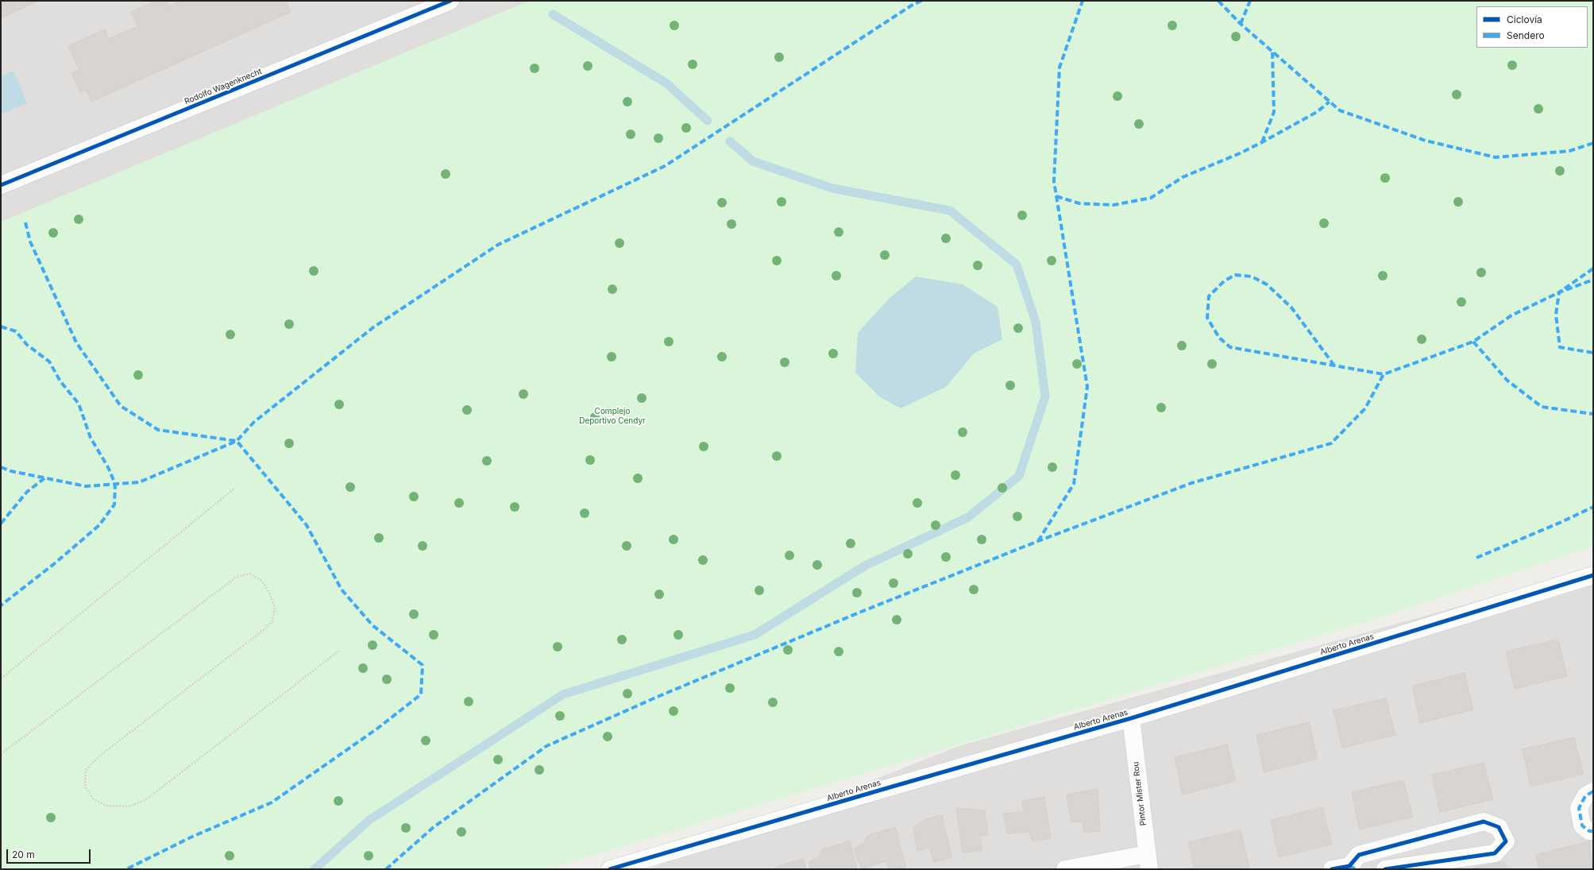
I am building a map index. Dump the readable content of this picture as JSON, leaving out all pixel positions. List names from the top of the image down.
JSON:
{
  "streets": {
    "street": ["Rodolfo Wagenknecht", "Alberto Arenas", "Pintor Mister Rou"]
  },
  "crossings": [
    ["Alberto Arenas", "Pintor Mister Rou"]
  ],
  "parks": ["Complejo Deportivo Cendyr"],
  "legend": ["Ciclovía", "Sendero"],
  "scale_bar": "20 m"
}
